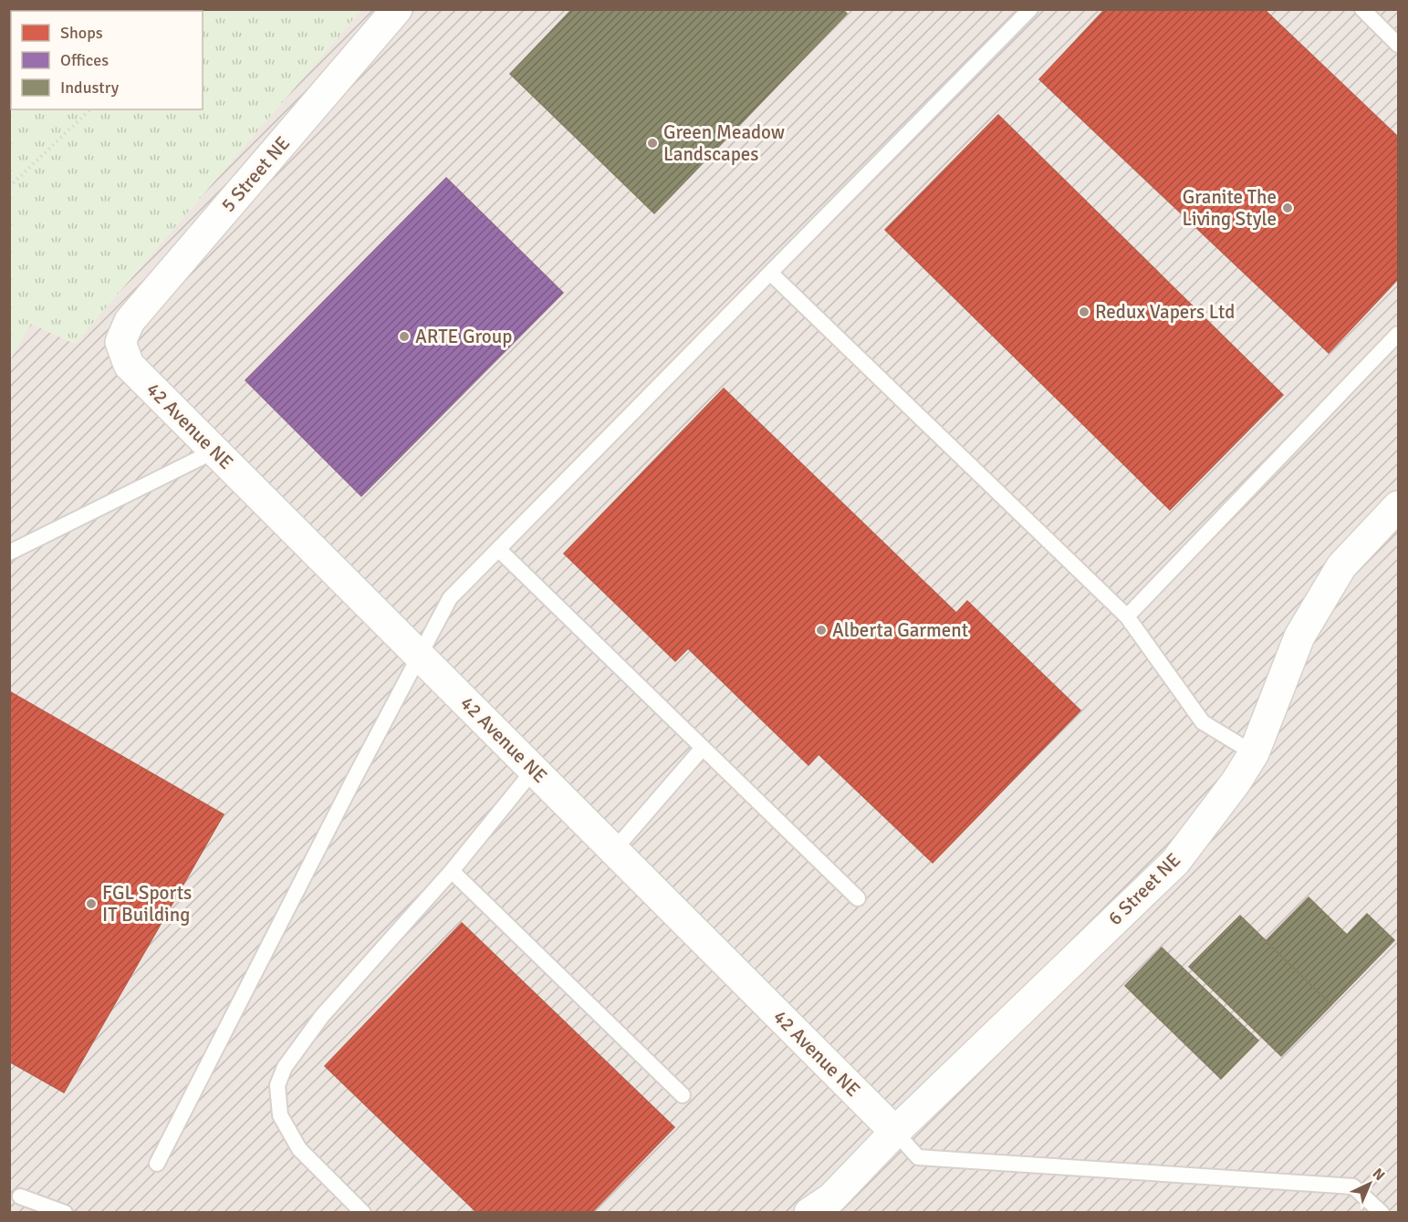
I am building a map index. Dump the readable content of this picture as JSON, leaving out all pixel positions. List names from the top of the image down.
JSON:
{
  "streets": {
    "street": ["5 Street NE", "42 Avenue NE", "6 Street NE"]
  },
  "crossings": [
    ["5 Street NE", "42 Avenue NE"],
    ["42 Avenue NE", "6 Street NE"]
  ],
  "places": [
    "Green Meadow Landscapes",
    "Granite The Living Style",
    "Redux Vapers Ltd",
    "ARTE Group",
    "Alberta Garment",
    "FGL Sports IT Building"
  ],
  "legend": ["Shops", "Offices", "Industry"],
  "north": "top right"
}
